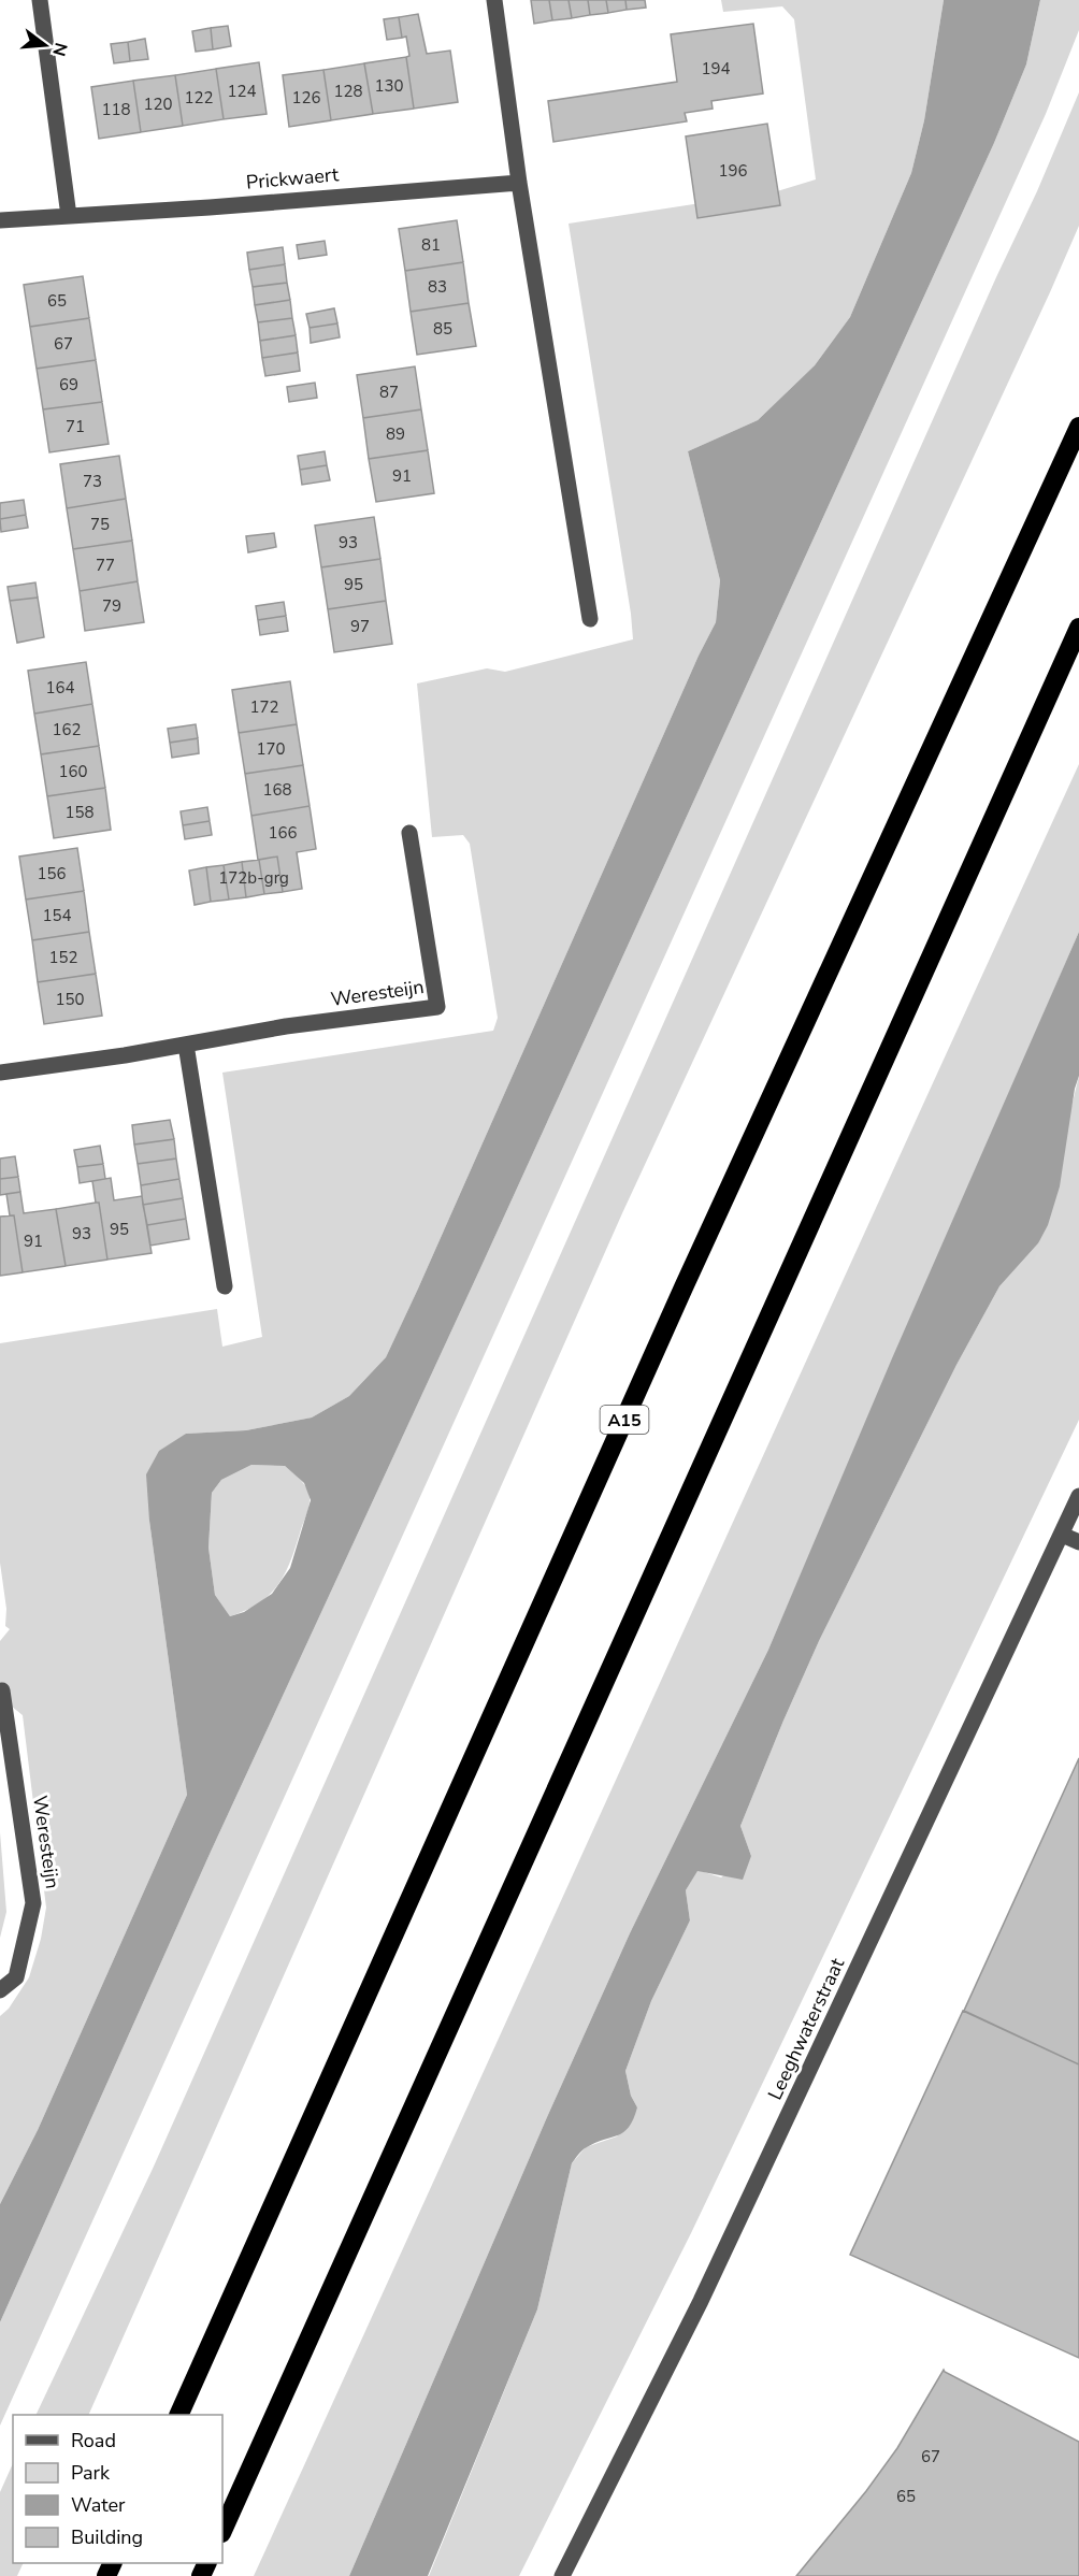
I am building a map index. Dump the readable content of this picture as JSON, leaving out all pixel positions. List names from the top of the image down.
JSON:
{
  "streets": {
    "highway": ["A15"],
    "street": ["Prickwaert", "Weresteijn", "Leeghwaterstraat"]
  },
  "house_numbers": [
    "194",
    "130",
    "124",
    "128",
    "122",
    "126",
    "120",
    "118",
    "196",
    "81",
    "83",
    "65",
    "85",
    "67",
    "69",
    "87",
    "71",
    "89",
    "91",
    "73",
    "75",
    "93",
    "77",
    "95",
    "79",
    "97",
    "164",
    "172",
    "162",
    "170",
    "160",
    "168",
    "158",
    "166",
    "156",
    "172b-grg",
    "154",
    "152",
    "150",
    "95",
    "93",
    "91",
    "67",
    "65"
  ],
  "legend": [
    "Road",
    "Park",
    "Water",
    "Building"
  ],
  "north": "right"
}
